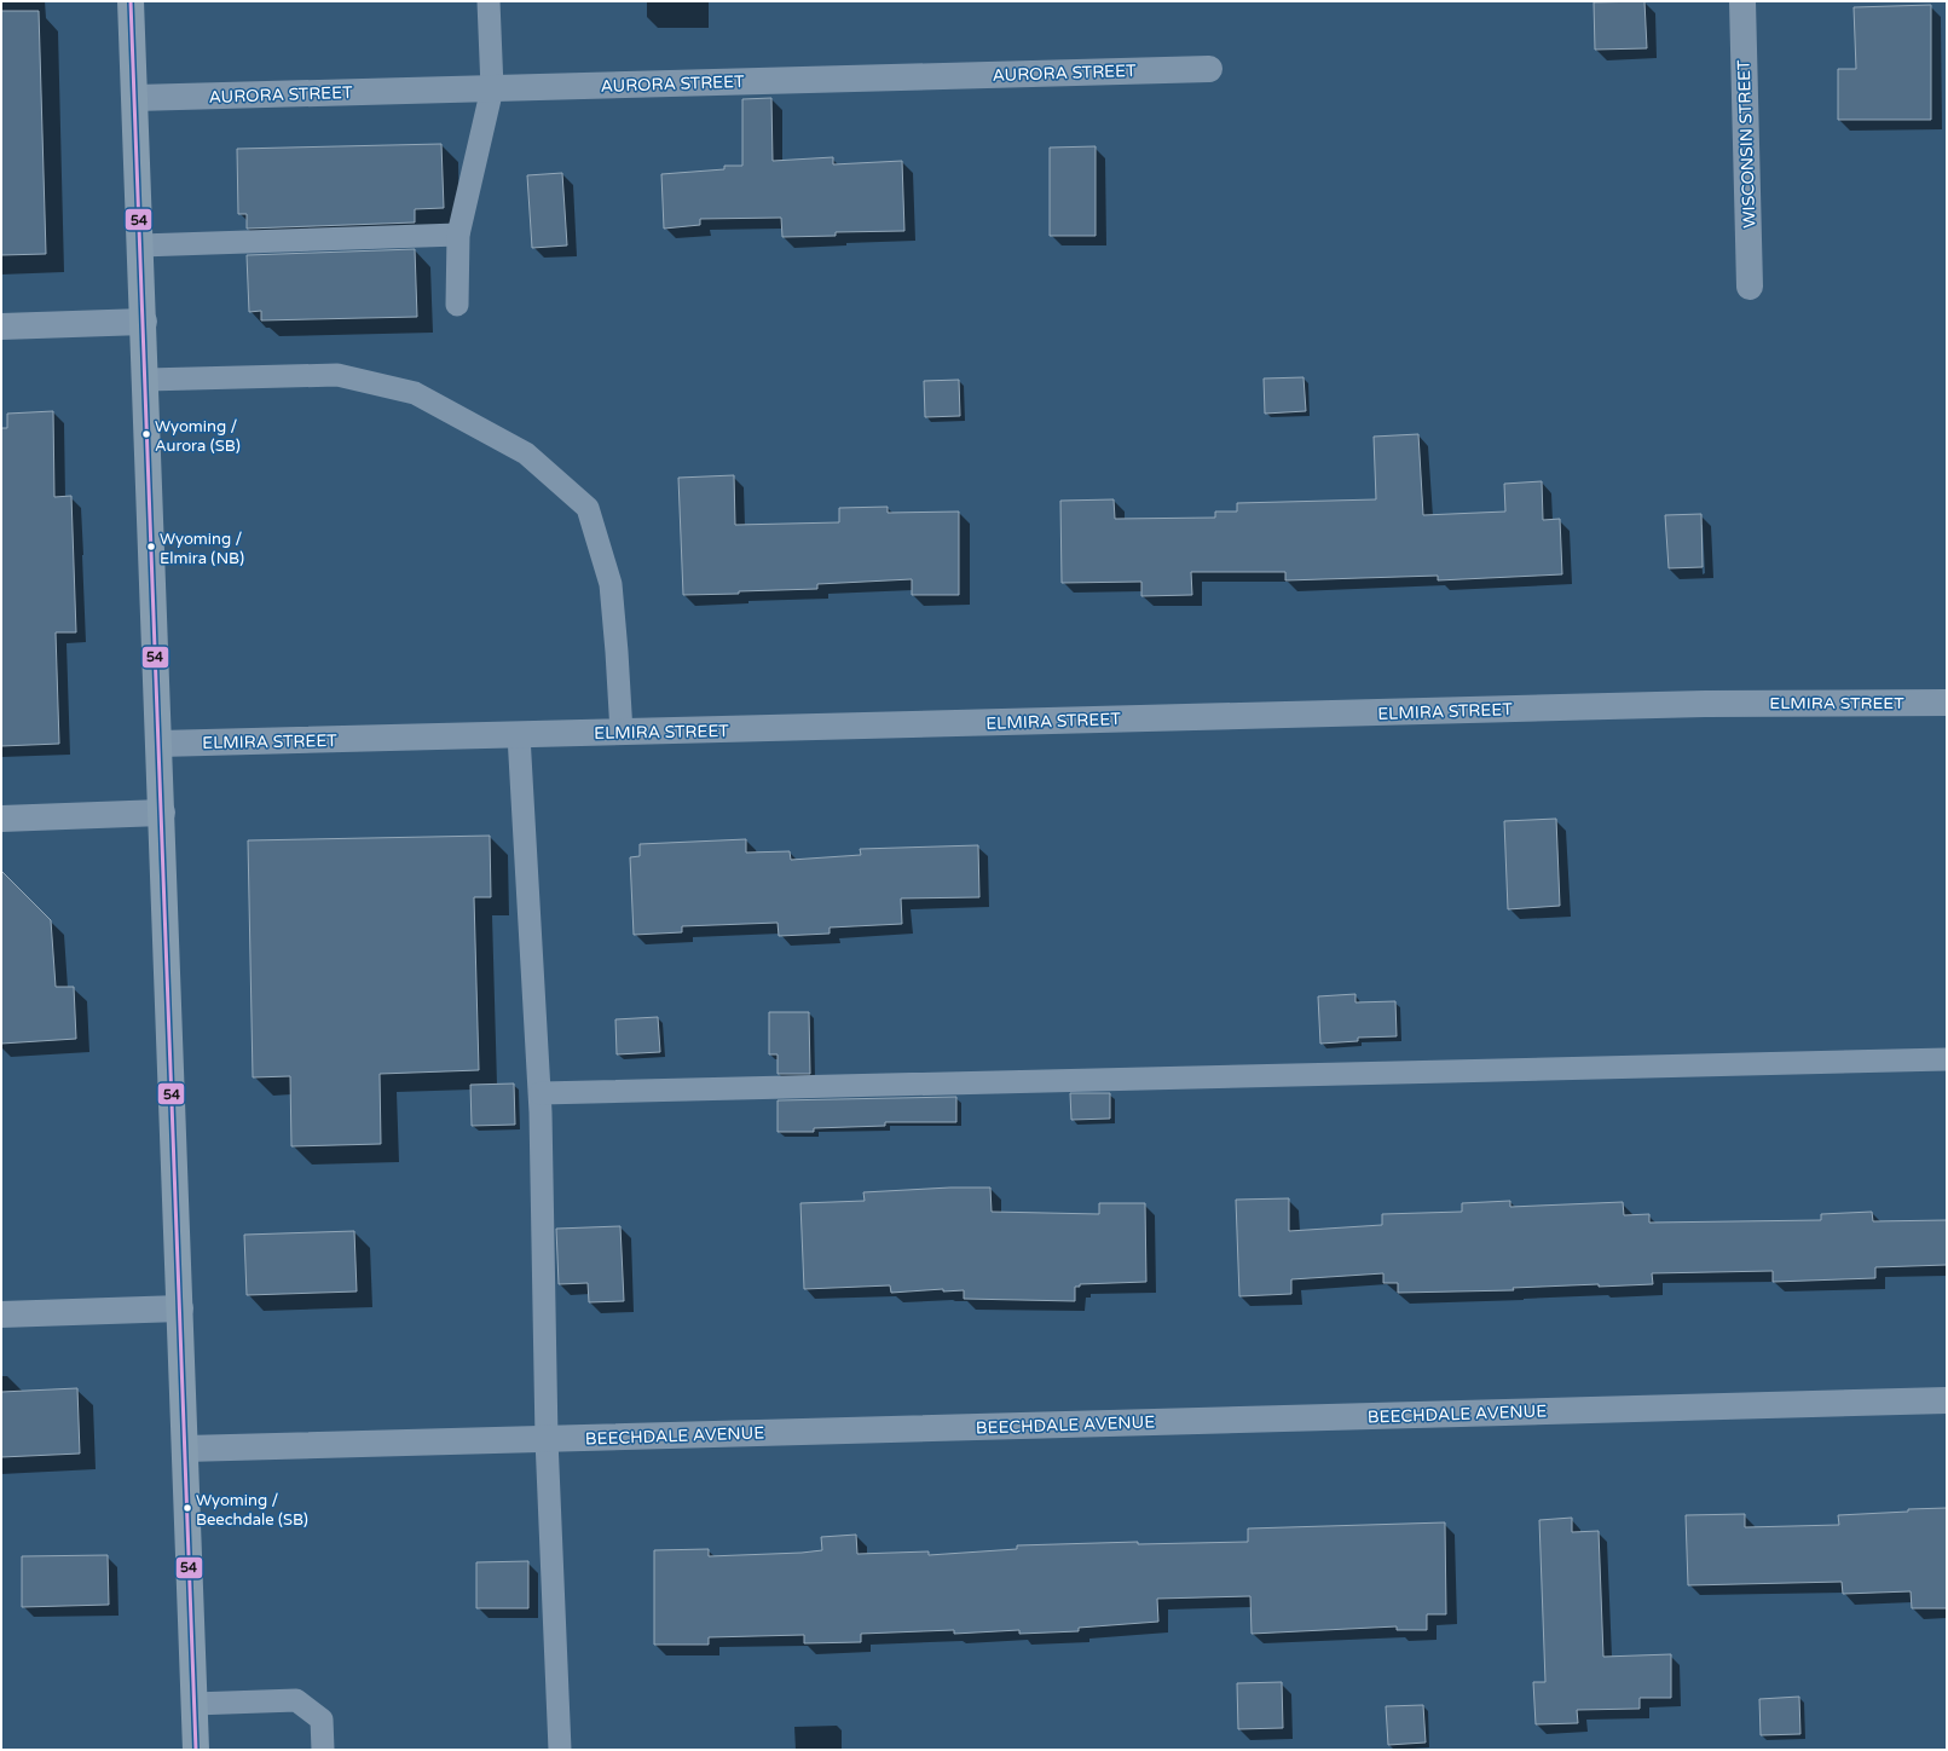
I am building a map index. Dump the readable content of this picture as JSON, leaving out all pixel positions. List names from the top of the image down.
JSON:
{
  "streets": {
    "street": [
      "AURORA STREET",
      "WISCONSIN STREET",
      "ELMIRA STREET",
      "BEECHDALE AVENUE"
    ]
  },
  "places": ["Wyoming / Aurora (SB)", "Wyoming / Elmira (NB)", "Wyoming / Beechdale (SB)"],
  "lines": ["transit line 54"]
}
